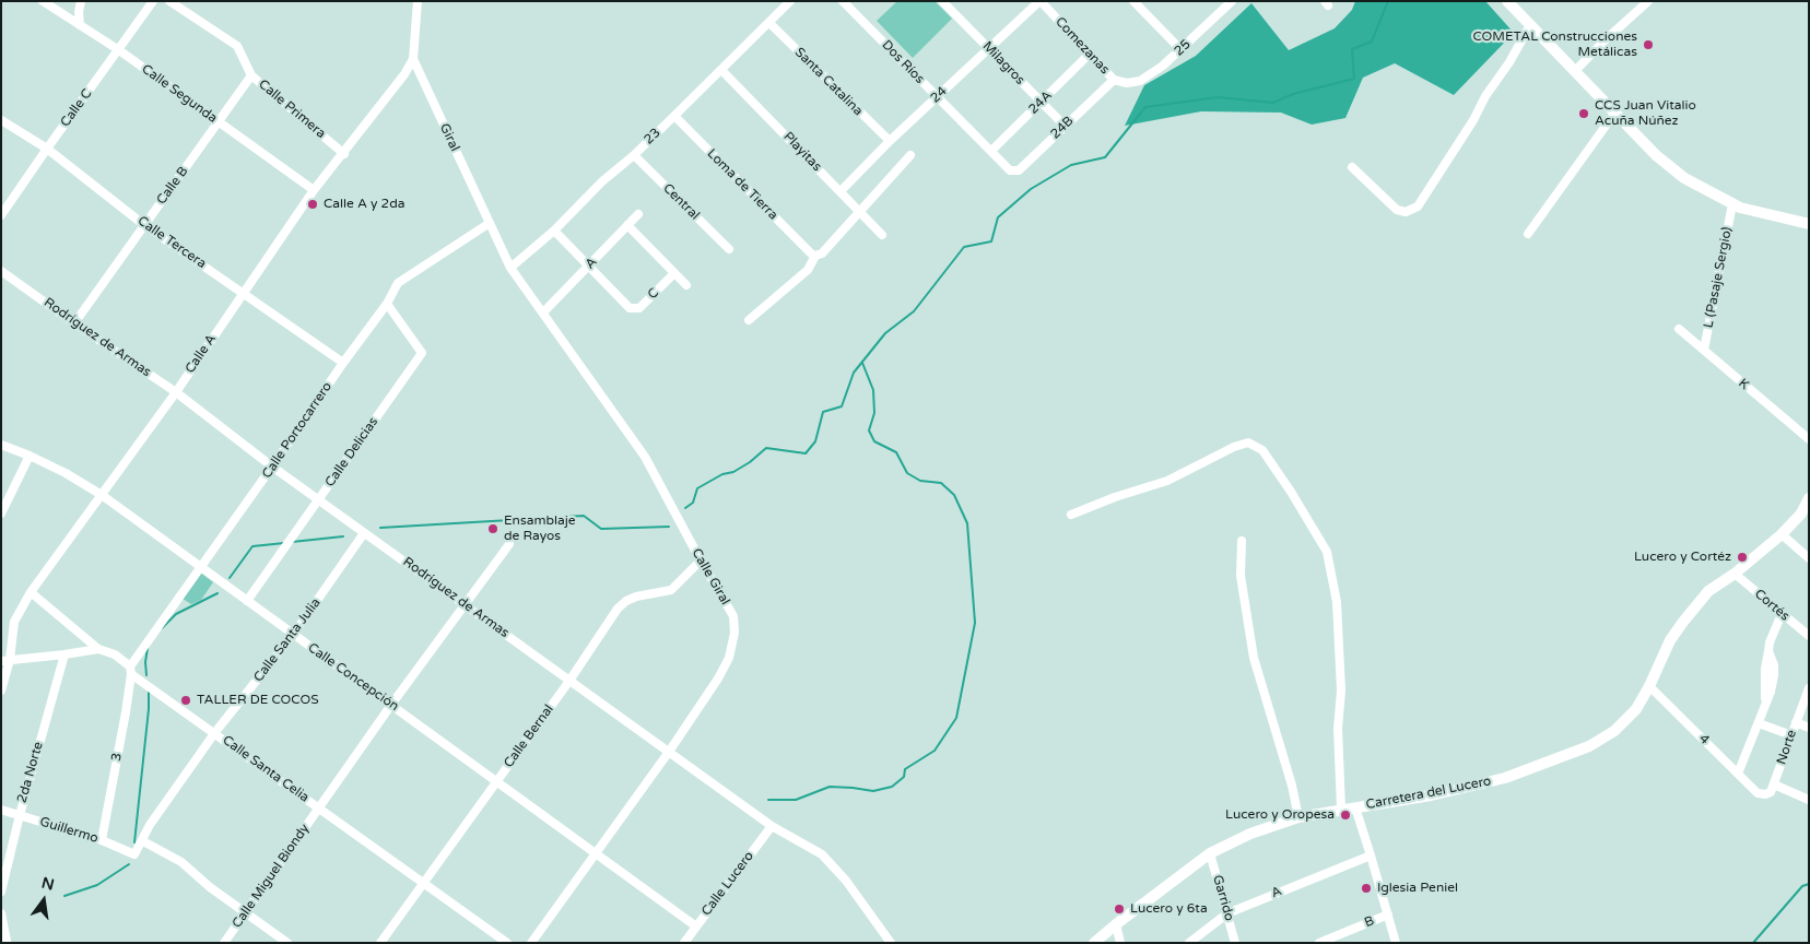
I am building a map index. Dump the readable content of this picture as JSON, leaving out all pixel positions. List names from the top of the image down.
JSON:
{
  "streets": {
    "main road": ["Carretera del Lucero"],
    "street": [
      "Comezanas",
      "25",
      "Dos Ríos",
      "Milagros",
      "Santa Catalina",
      "Calle Segunda",
      "24",
      "24A",
      "Calle C",
      "Calle Primera",
      "24B",
      "23",
      "Giral",
      "Playitas",
      "Loma de Tierra",
      "Calle B",
      "Central",
      "Calle Tercera",
      "A",
      "L (Pasaje Sergio)",
      "C",
      "Rodríguez de Armas",
      "Calle A",
      "K",
      "Calle Portocarrero",
      "Calle Delicias",
      "Calle Giral",
      "Cortés",
      "Calle Santa Julia",
      "Calle Concepción",
      "Calle Bernal",
      "4",
      "Norte",
      "3",
      "Calle Santa Celia",
      "2da Norte",
      "Guillermo",
      "Calle Miguel Biondy",
      "Calle Lucero",
      "Garrido",
      "B"
    ]
  },
  "crossings": [
    ["Comezanas", "25"],
    ["Comezanas", "24"],
    ["Comezanas", "24A"],
    ["Comezanas", "24B"],
    ["Dos Ríos", "24"],
    ["Dos Ríos", "24A"],
    ["Dos Ríos", "24B"],
    ["Milagros", "24"],
    ["Milagros", "24A"],
    ["Milagros", "24B"],
    ["Santa Catalina", "24"],
    ["Santa Catalina", "23"],
    ["Calle Segunda", "Calle C"],
    ["Calle Segunda", "Calle B"],
    ["Calle Segunda", "Calle A"],
    ["24", "Playitas"],
    ["Calle C", "Calle Tercera"],
    ["Calle Primera", "Calle B"],
    ["Calle Primera", "Calle A"],
    ["23", "Giral"],
    ["23", "Playitas"],
    ["23", "Loma de Tierra"],
    ["23", "Central"],
    ["23", "Calle Giral"],
    ["Giral", "Calle A"],
    ["Giral", "Calle Portocarrero"],
    ["Giral", "Calle Giral"],
    ["Calle B", "Calle Tercera"],
    ["Calle B", "Rodríguez de Armas"],
    ["Calle Tercera", "Calle A"],
    ["Calle Tercera", "Calle Portocarrero"],
    ["A", "C"],
    ["A", "Calle Giral"],
    ["A", "Garrido"],
    ["L (Pasaje Sergio)", "K"],
    ["Rodríguez de Armas", "Calle A"],
    ["Rodríguez de Armas", "Calle Portocarrero"],
    ["Rodríguez de Armas", "Calle Delicias"],
    ["Rodríguez de Armas", "Calle Giral"],
    ["Rodríguez de Armas", "Calle Santa Julia"],
    ["Rodríguez de Armas", "Calle Bernal"],
    ["Rodríguez de Armas", "Calle Miguel Biondy"],
    ["Rodríguez de Armas", "Calle Lucero"],
    ["Calle A", "Calle Concepción"],
    ["Calle A", "Calle Santa Celia"],
    ["Calle Portocarrero", "Calle Delicias"],
    ["Calle Portocarrero", "Calle Concepción"],
    ["Calle Portocarrero", "3"],
    ["Calle Portocarrero", "Calle Santa Celia"],
    ["Calle Delicias", "Calle Concepción"],
    ["Calle Giral", "Calle Concepción"],
    ["Calle Giral", "Calle Bernal"],
    ["Cortés", "Carretera del Lucero"],
    ["Calle Santa Julia", "Calle Concepción"],
    ["Calle Santa Julia", "Calle Santa Celia"],
    ["Calle Santa Julia", "Guillermo"],
    ["Calle Concepción", "Calle Bernal"],
    ["Calle Concepción", "Calle Miguel Biondy"],
    ["Calle Concepción", "Calle Lucero"],
    ["Calle Bernal", "Calle Santa Celia"],
    ["4", "Norte"],
    ["4", "Carretera del Lucero"],
    ["3", "Calle Santa Celia"],
    ["3", "Guillermo"],
    ["Calle Santa Celia", "Calle Miguel Biondy"],
    ["2da Norte", "Guillermo"],
    ["Carretera del Lucero", "Garrido"]
  ],
  "places": [
    "COMETAL Construcciones Metálicas",
    "CCS Juan Vitalio Acuña Núñez",
    "Calle A y 2da",
    "Ensamblaje de Rayos",
    "Lucero y Cortéz",
    "TALLER DE COCOS",
    "Lucero y Oropesa",
    "Iglesia Peniel",
    "Lucero y 6ta"
  ],
  "north": "top"
}
